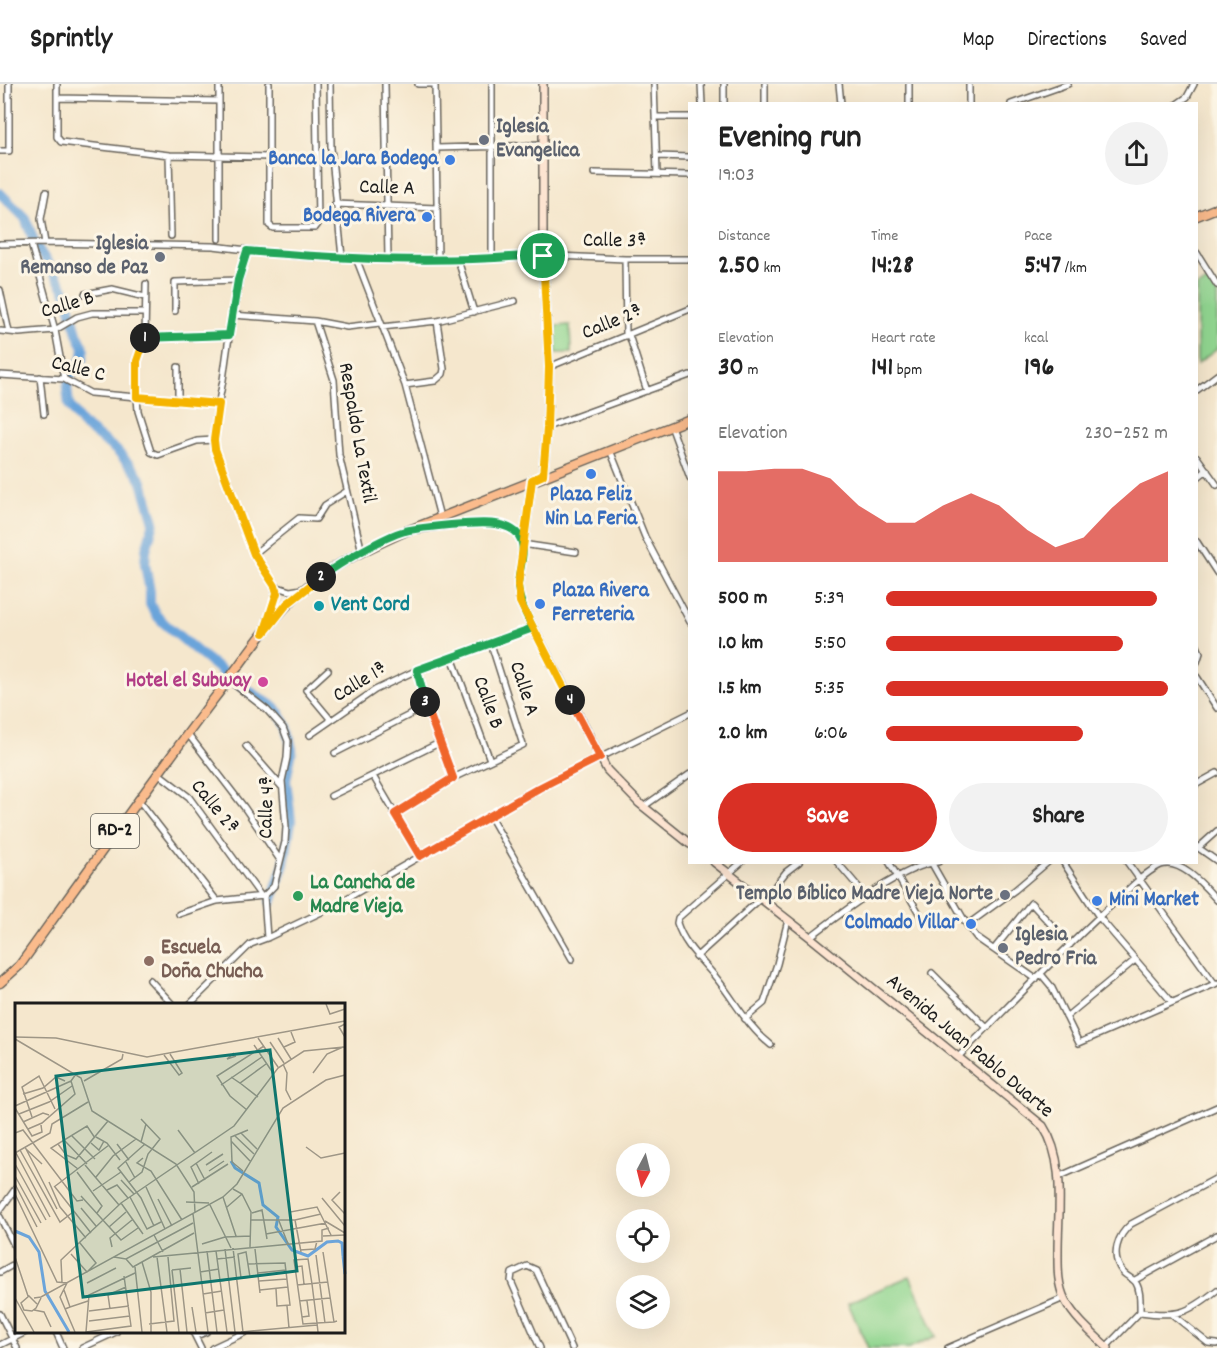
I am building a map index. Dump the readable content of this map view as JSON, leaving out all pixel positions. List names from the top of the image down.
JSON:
{
  "streets": {
    "main road": ["RD-2", "Avenida Juan Pablo Duarte"],
    "street": [
      "Calle A",
      "Calle 3ª",
      "Calle B",
      "Calle 2ª",
      "Calle C",
      "Respaldo La Textil",
      "Calle 1ª",
      "Calle 4ª"
    ]
  },
  "crossings": [
    ["Calle A", "Calle B"],
    ["Calle A", "Calle 1ª"],
    ["Calle B", "Calle 1ª"],
    ["Calle 2ª", "Calle 4ª"],
    ["Calle 2ª", "RD-2"],
    ["Respaldo La Textil", "RD-2"],
    ["Calle 4ª", "RD-2"]
  ],
  "places": [
    "Iglesia Evangelica",
    "Banca la Jara Bodega",
    "Bodega Rivera",
    "Iglesia Remanso de Paz",
    "Plaza Feliz Nin La Feria",
    "Plaza Rivera Ferreteria",
    "Vent Cord",
    "Hotel el Subway",
    "Templo Bíblico Madre Vieja Norte",
    "La Cancha de Madre Vieja",
    "Mini Market",
    "Colmado Villar",
    "Iglesia Pedro Fria",
    "Escuela Doña Chucha"
  ],
  "north": "bottom",
  "page": {
    "header": "Sprintly",
    "nav": ["Map", "Directions", "Saved"],
    "heading": ["Evening run", "19:03"],
    "stats": [
      ["Distance", "2.50 km"],
      ["Time", "14:28"],
      ["Pace", "5:47 /km"],
      ["Elevation", "30 m"],
      ["Heart rate", "141 bpm"],
      ["kcal", "196"]
    ],
    "pins": [
      "1",
      "2",
      "4",
      "3"
    ],
    "chart": ["Elevation", "230–252 m"],
    "list": [
      {
        "name": "500 m",
        "note": "5:39"
      },
      {
        "name": "1.0 km",
        "note": "5:50"
      },
      {
        "name": "1.5 km",
        "note": "5:35"
      },
      {
        "name": "2.0 km",
        "note": "6:06"
      }
    ],
    "buttons": ["Save", "Share"]
  }
}
